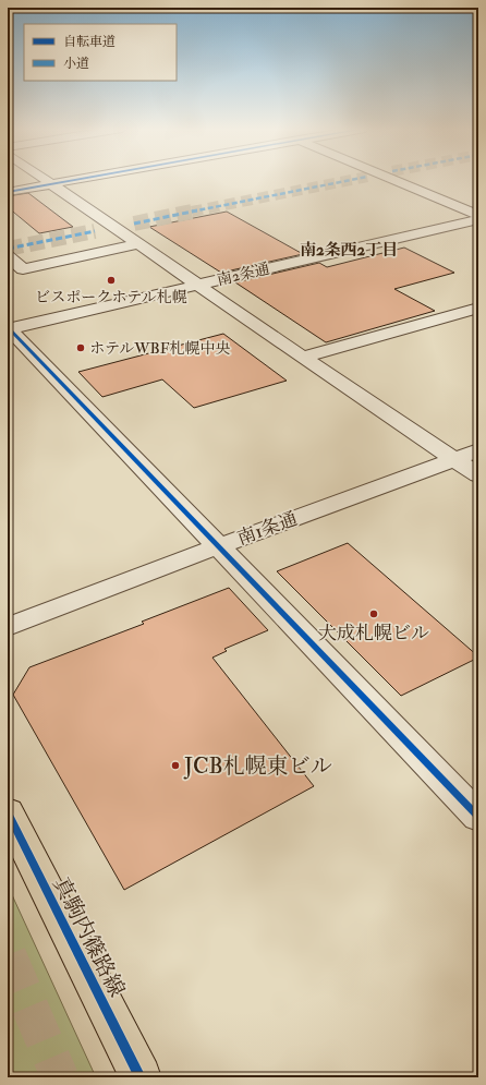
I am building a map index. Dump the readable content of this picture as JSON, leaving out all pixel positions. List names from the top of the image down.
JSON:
{
  "streets": {
    "main road": ["真駒内篠路線"],
    "street": ["南2条通", "南1条通"]
  },
  "districts": ["南2条西2丁目"],
  "places": [
    "ビスポークホテル札幌",
    "ホテルWBF札幌中央",
    "大成札幌ビル",
    "JCB札幌東ビル"
  ],
  "legend": ["自転車道", "小道"]
}
